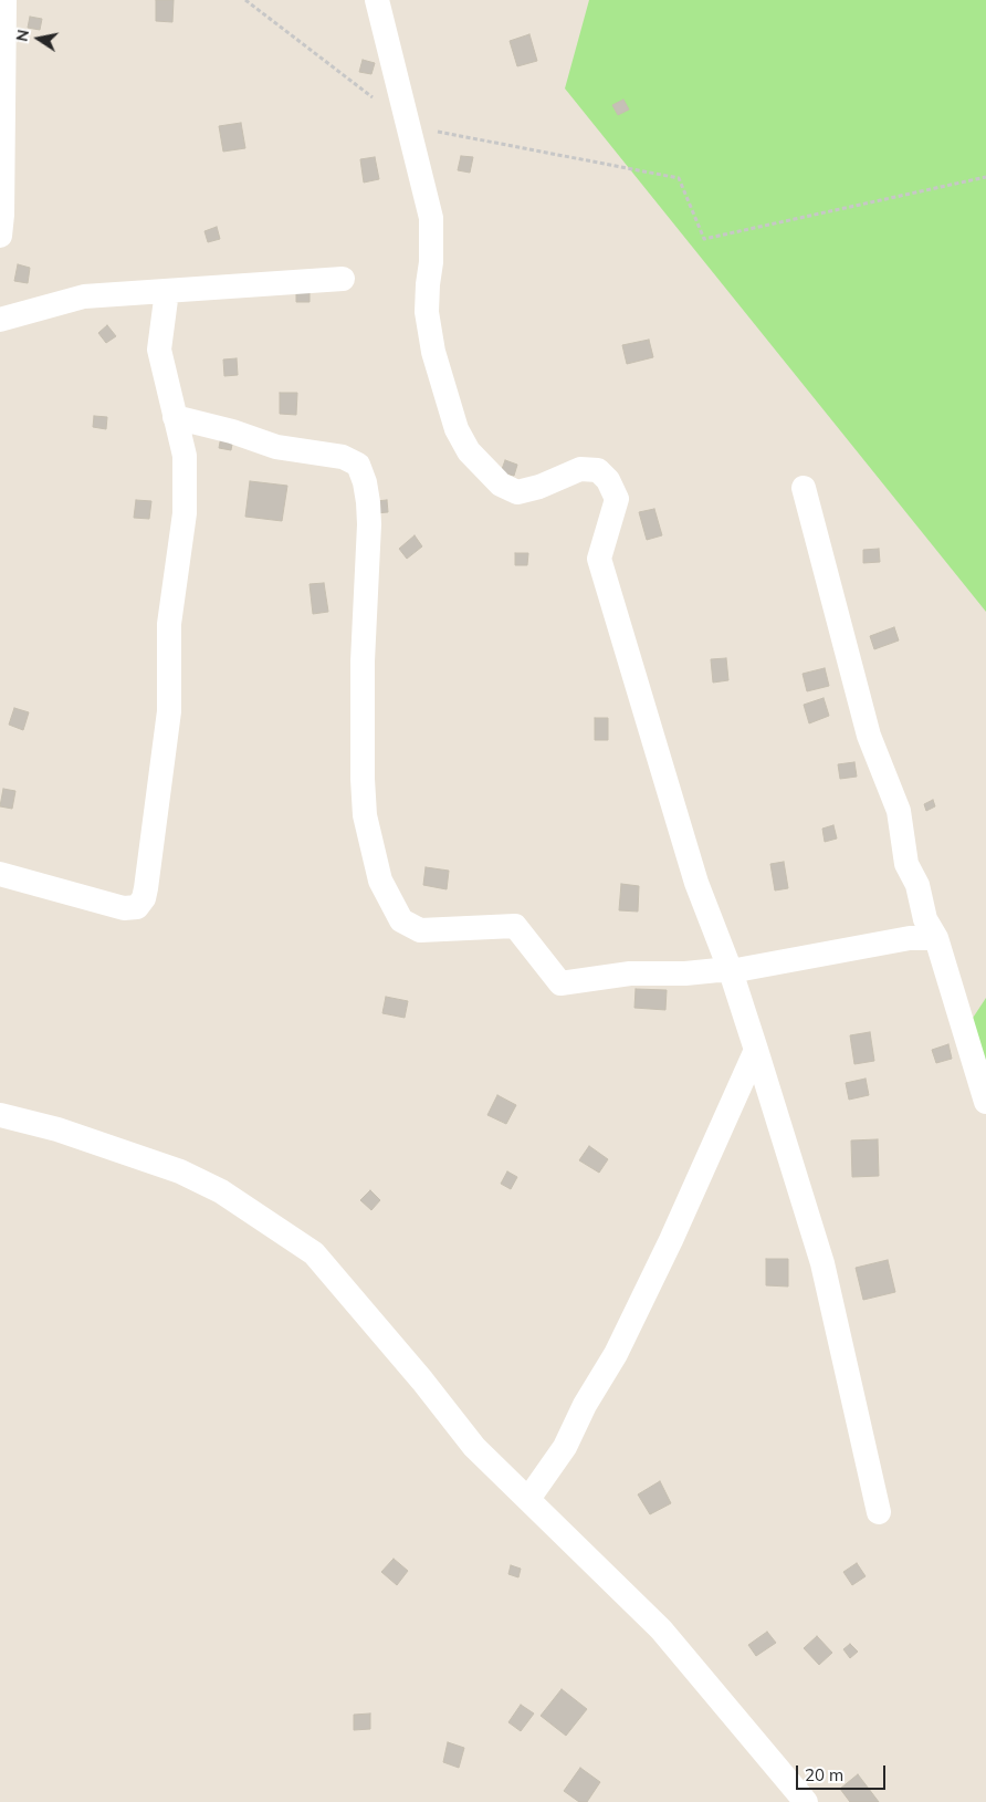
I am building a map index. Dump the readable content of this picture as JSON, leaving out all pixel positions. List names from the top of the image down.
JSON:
{
  "scale_bar": "20 m",
  "north": "left"
}
